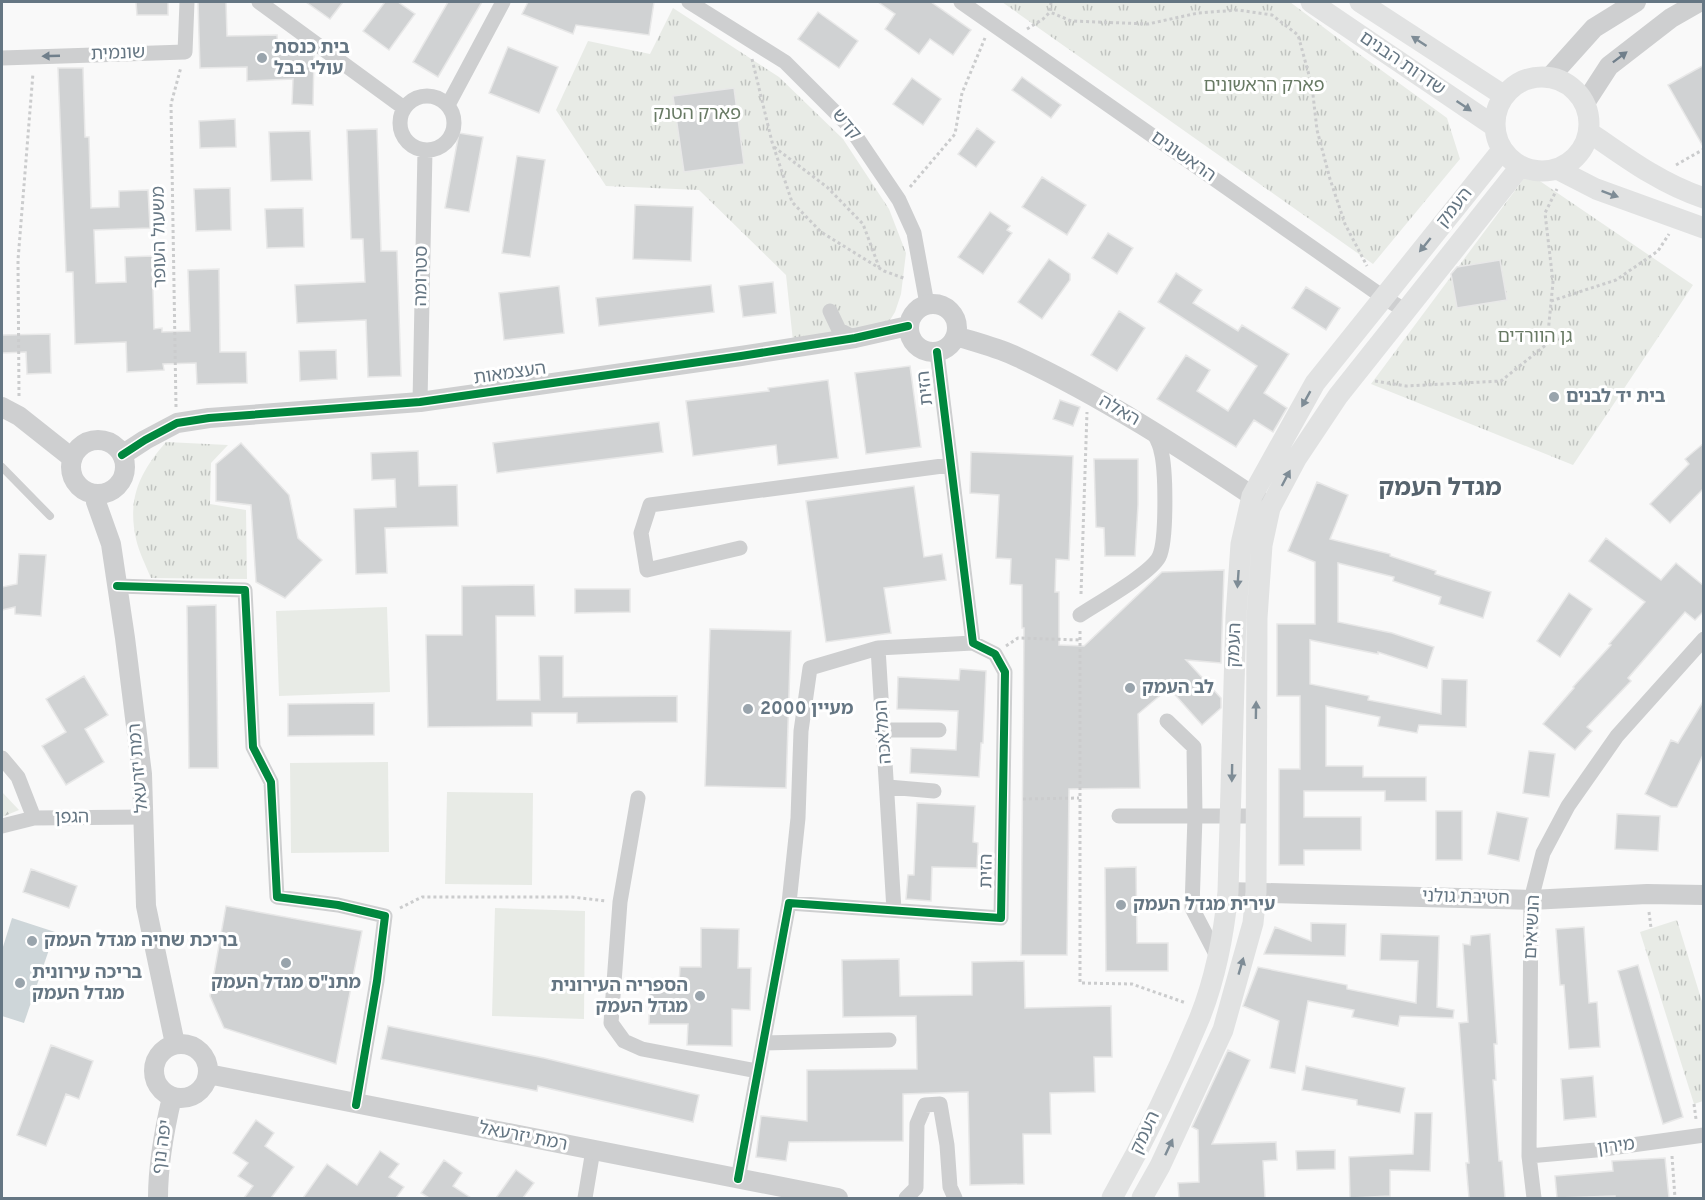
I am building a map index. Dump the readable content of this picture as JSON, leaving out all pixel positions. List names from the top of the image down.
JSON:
{
  "streets": {
    "main road": ["שדרות הבנים", "העמק"],
    "street": [
      "שונמית",
      "קדש",
      "הראשונים",
      "סטרומה",
      "העצמאות",
      "הזית",
      "האלה",
      "המלאכה",
      "רמת יזרעאל",
      "הגפן",
      "חטיבת גולני",
      "הנשיאים",
      "יפה נוף",
      "מירון"
    ],
    "path": ["משעול העופר"]
  },
  "crossings": [
    ["שונמית", "משעול העופר"],
    ["שדרות הבנים", "העמק"],
    ["קדש", "העצמאות"],
    ["קדש", "הזית"],
    ["קדש", "האלה"],
    ["הראשונים", "העמק"],
    ["העמק", "האלה"],
    ["העמק", "חטיבת גולני"],
    ["משעול העופר", "העצמאות"],
    ["סטרומה", "העצמאות"],
    ["העצמאות", "הזית"],
    ["העצמאות", "האלה"],
    ["העצמאות", "רמת יזרעאל"],
    ["הזית", "האלה"],
    ["הזית", "המלאכה"],
    ["רמת יזרעאל", "הגפן"],
    ["רמת יזרעאל", "יפה נוף"],
    ["חטיבת גולני", "הנשיאים"],
    ["הנשיאים", "מירון"]
  ],
  "one_way": ["שונמית"],
  "districts": ["מגדל העמק"],
  "parks": ["פארק הראשונים", "פארק הטנק", "גן הוורדים"],
  "places": [
    "בית כנסת עולי בבל",
    "בית יד לבנים",
    "לב העמק",
    "מעיין 2000",
    "עירית מגדל העמק",
    "בריכת שחיה מגדל העמק",
    "מתנ\"ס מגדל העמק",
    "בריכה עירונית מגדל העמק",
    "הספריה העירונית מגדל העמק"
  ]
}
